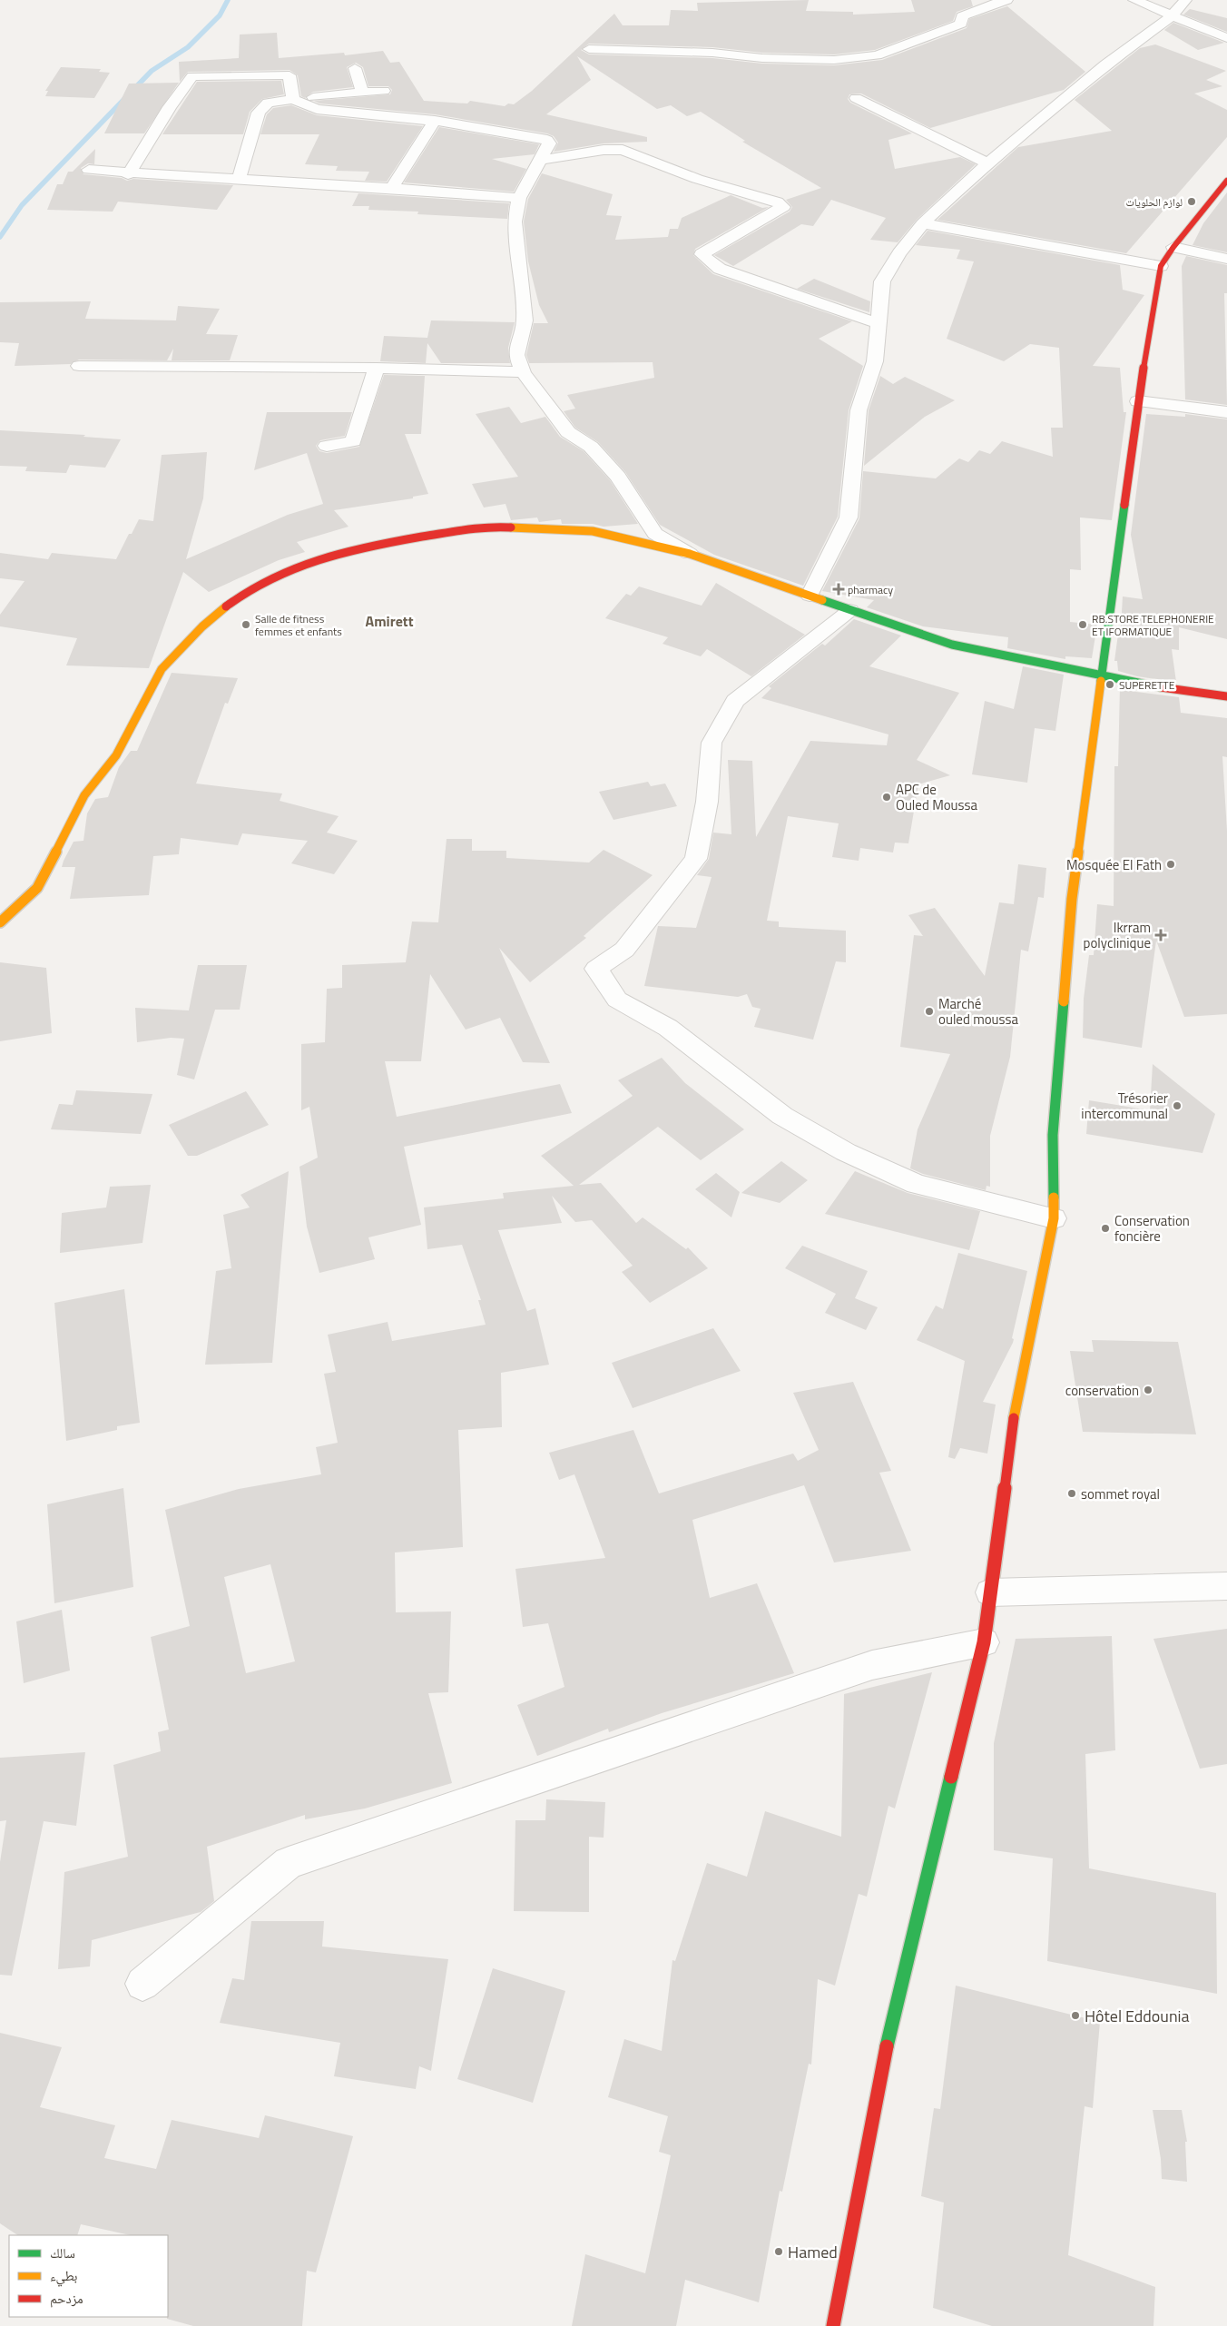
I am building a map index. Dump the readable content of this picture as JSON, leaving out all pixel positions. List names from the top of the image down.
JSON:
{
  "districts": ["Amirett"],
  "places": {
    "other": [
      "لوازم الحلويات",
      "Salle de fitness femmes et enfants",
      "RB.STORE TELEPHONERIE ET IFORMATIQUE",
      "SUPERETTE",
      "APC de Ouled Moussa",
      "Mosquée El Fath",
      "Marché ouled moussa",
      "Trésorier intercommunal",
      "Conservation foncière",
      "conservation",
      "sommet royal",
      "Hôtel Eddounia",
      "Hamed"
    ],
    "health": ["pharmacy", "Ikrram polyclinique"]
  },
  "legend": ["سالك", "بطيء", "مزدحم"]
}
